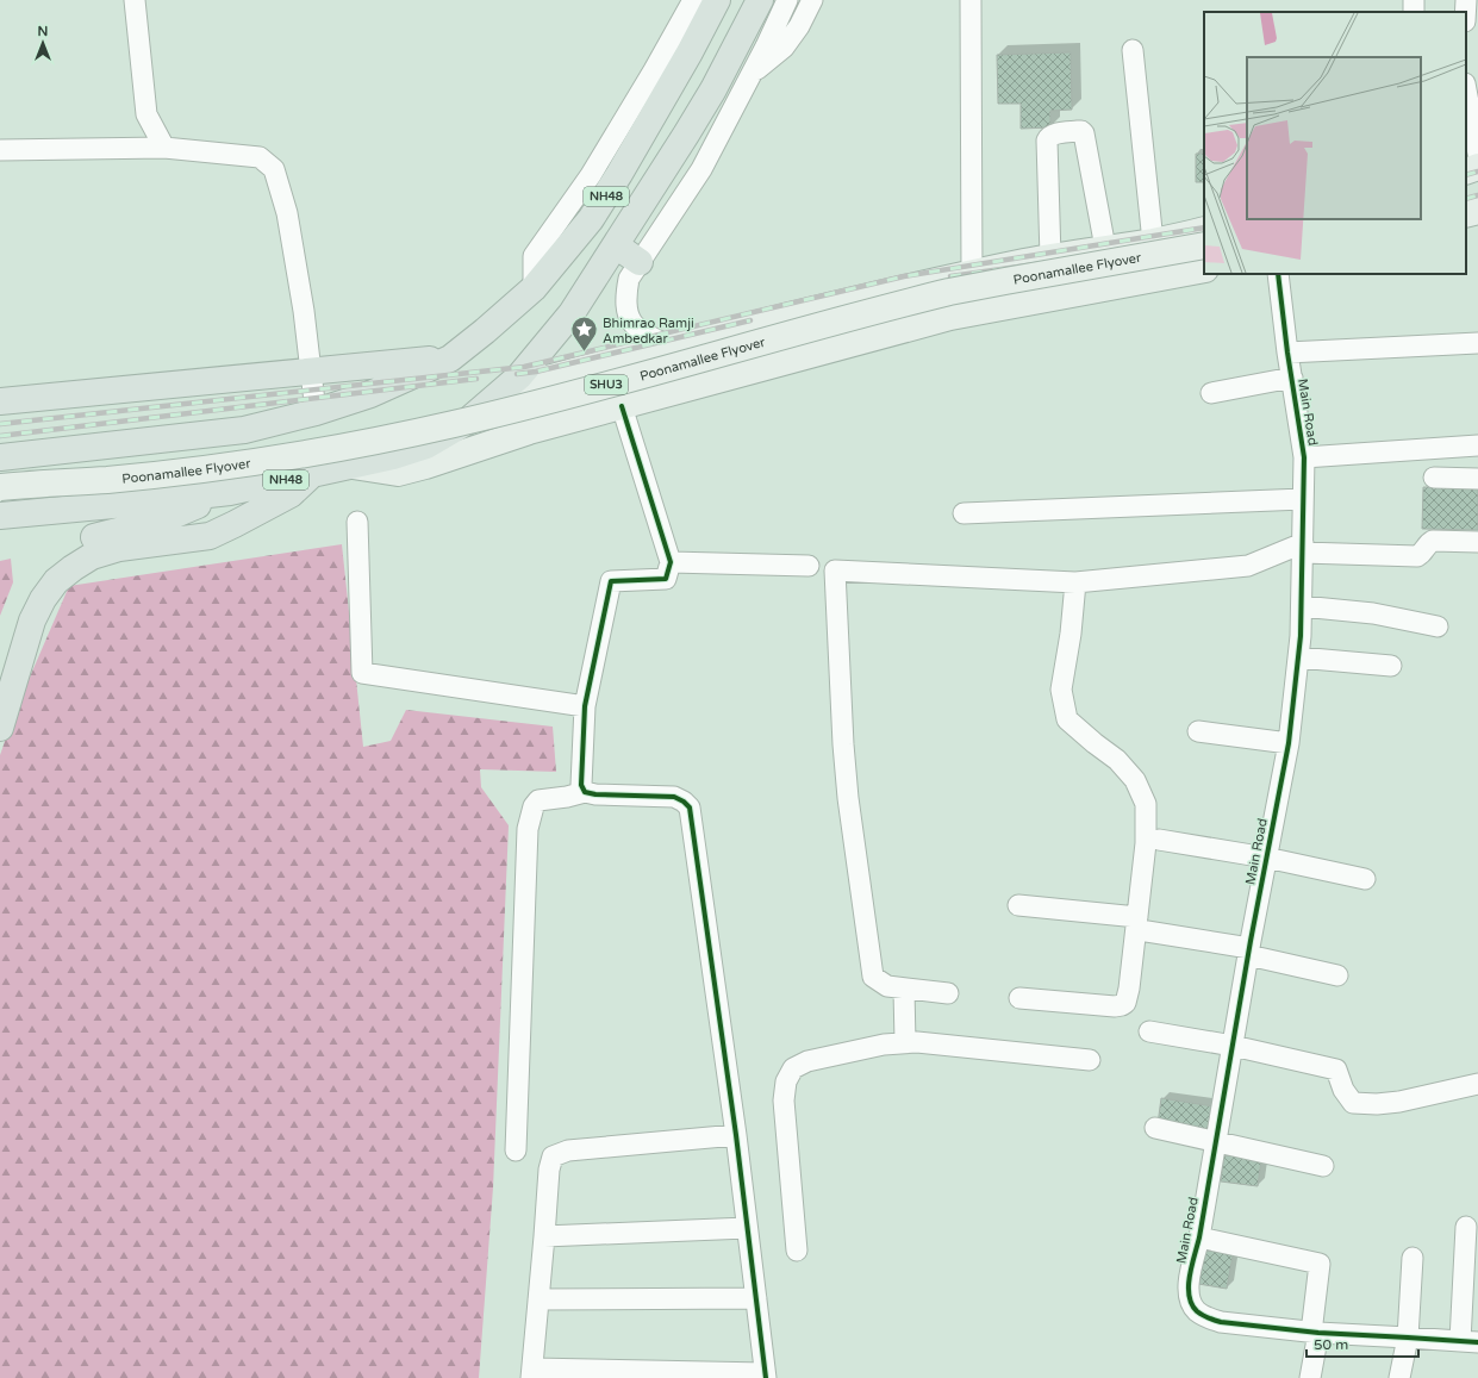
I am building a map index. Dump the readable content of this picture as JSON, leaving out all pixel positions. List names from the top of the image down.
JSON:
{
  "streets": {
    "highway": ["NH48"],
    "main road": ["Poonamallee Flyover", "SHU3"],
    "street": ["Main Road"]
  },
  "crossings": [
    ["NH48", "SHU3"]
  ],
  "places": {
    "place": ["Bhimrao Ramji Ambedkar"]
  },
  "scale_bar": "50 m",
  "north": "top"
}
